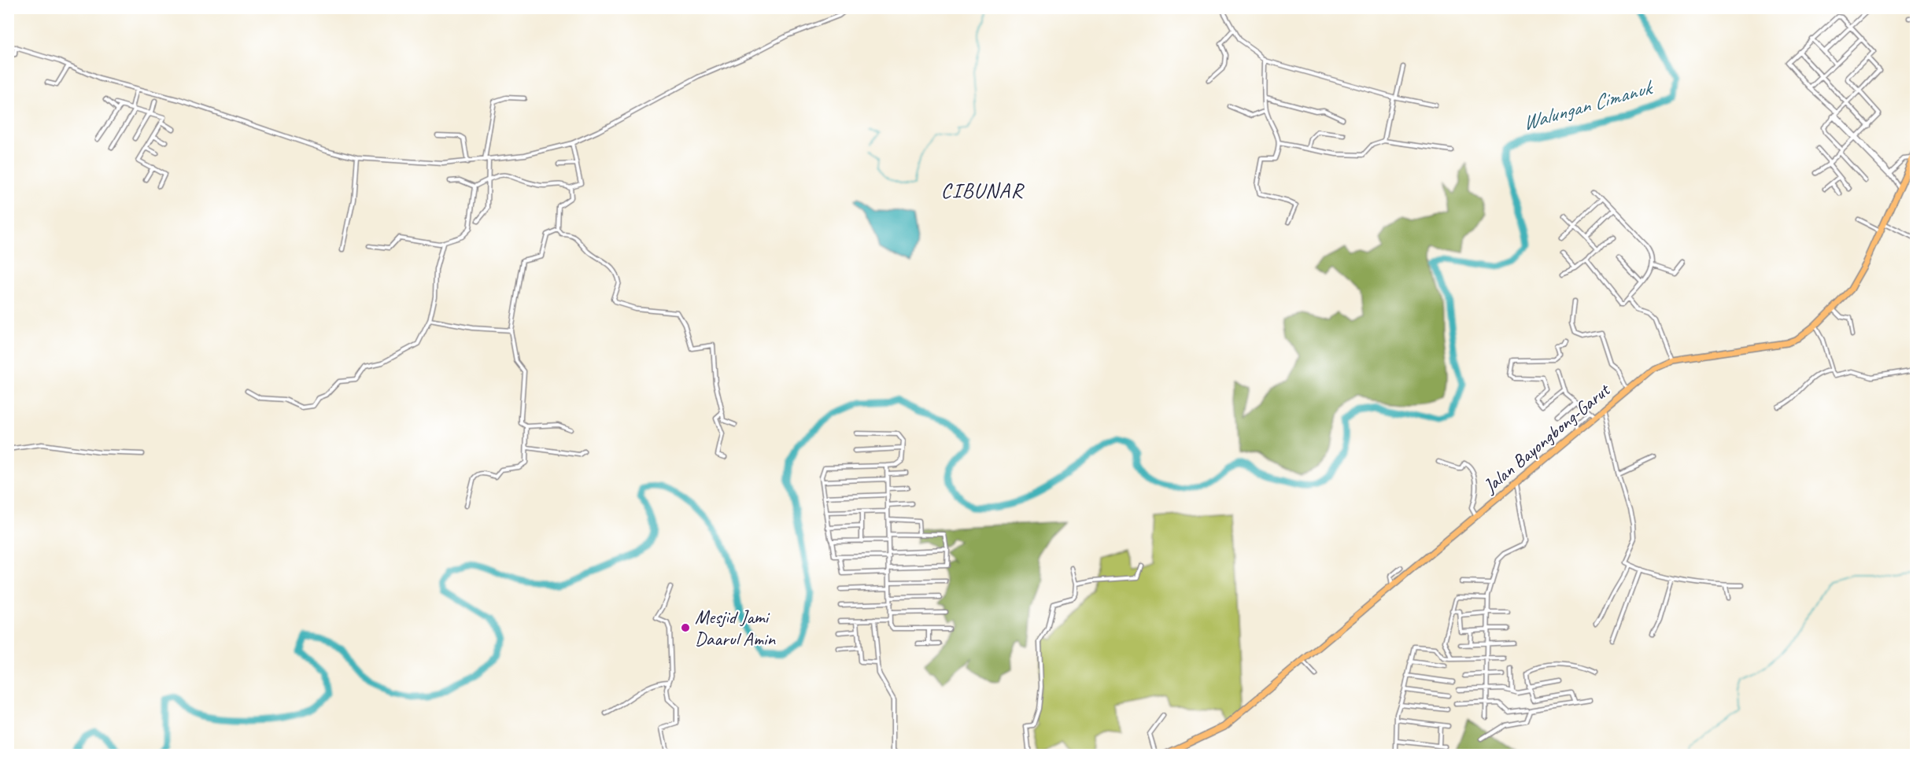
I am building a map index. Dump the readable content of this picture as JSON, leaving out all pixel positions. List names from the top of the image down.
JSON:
{
  "streets": {
    "main road": ["Jalan Bayongbong-Garut"]
  },
  "districts": ["CIBUNAR"],
  "water": ["Walungan Cimanuk"],
  "places": ["Mesjid Jami Daarul Amin"]
}
